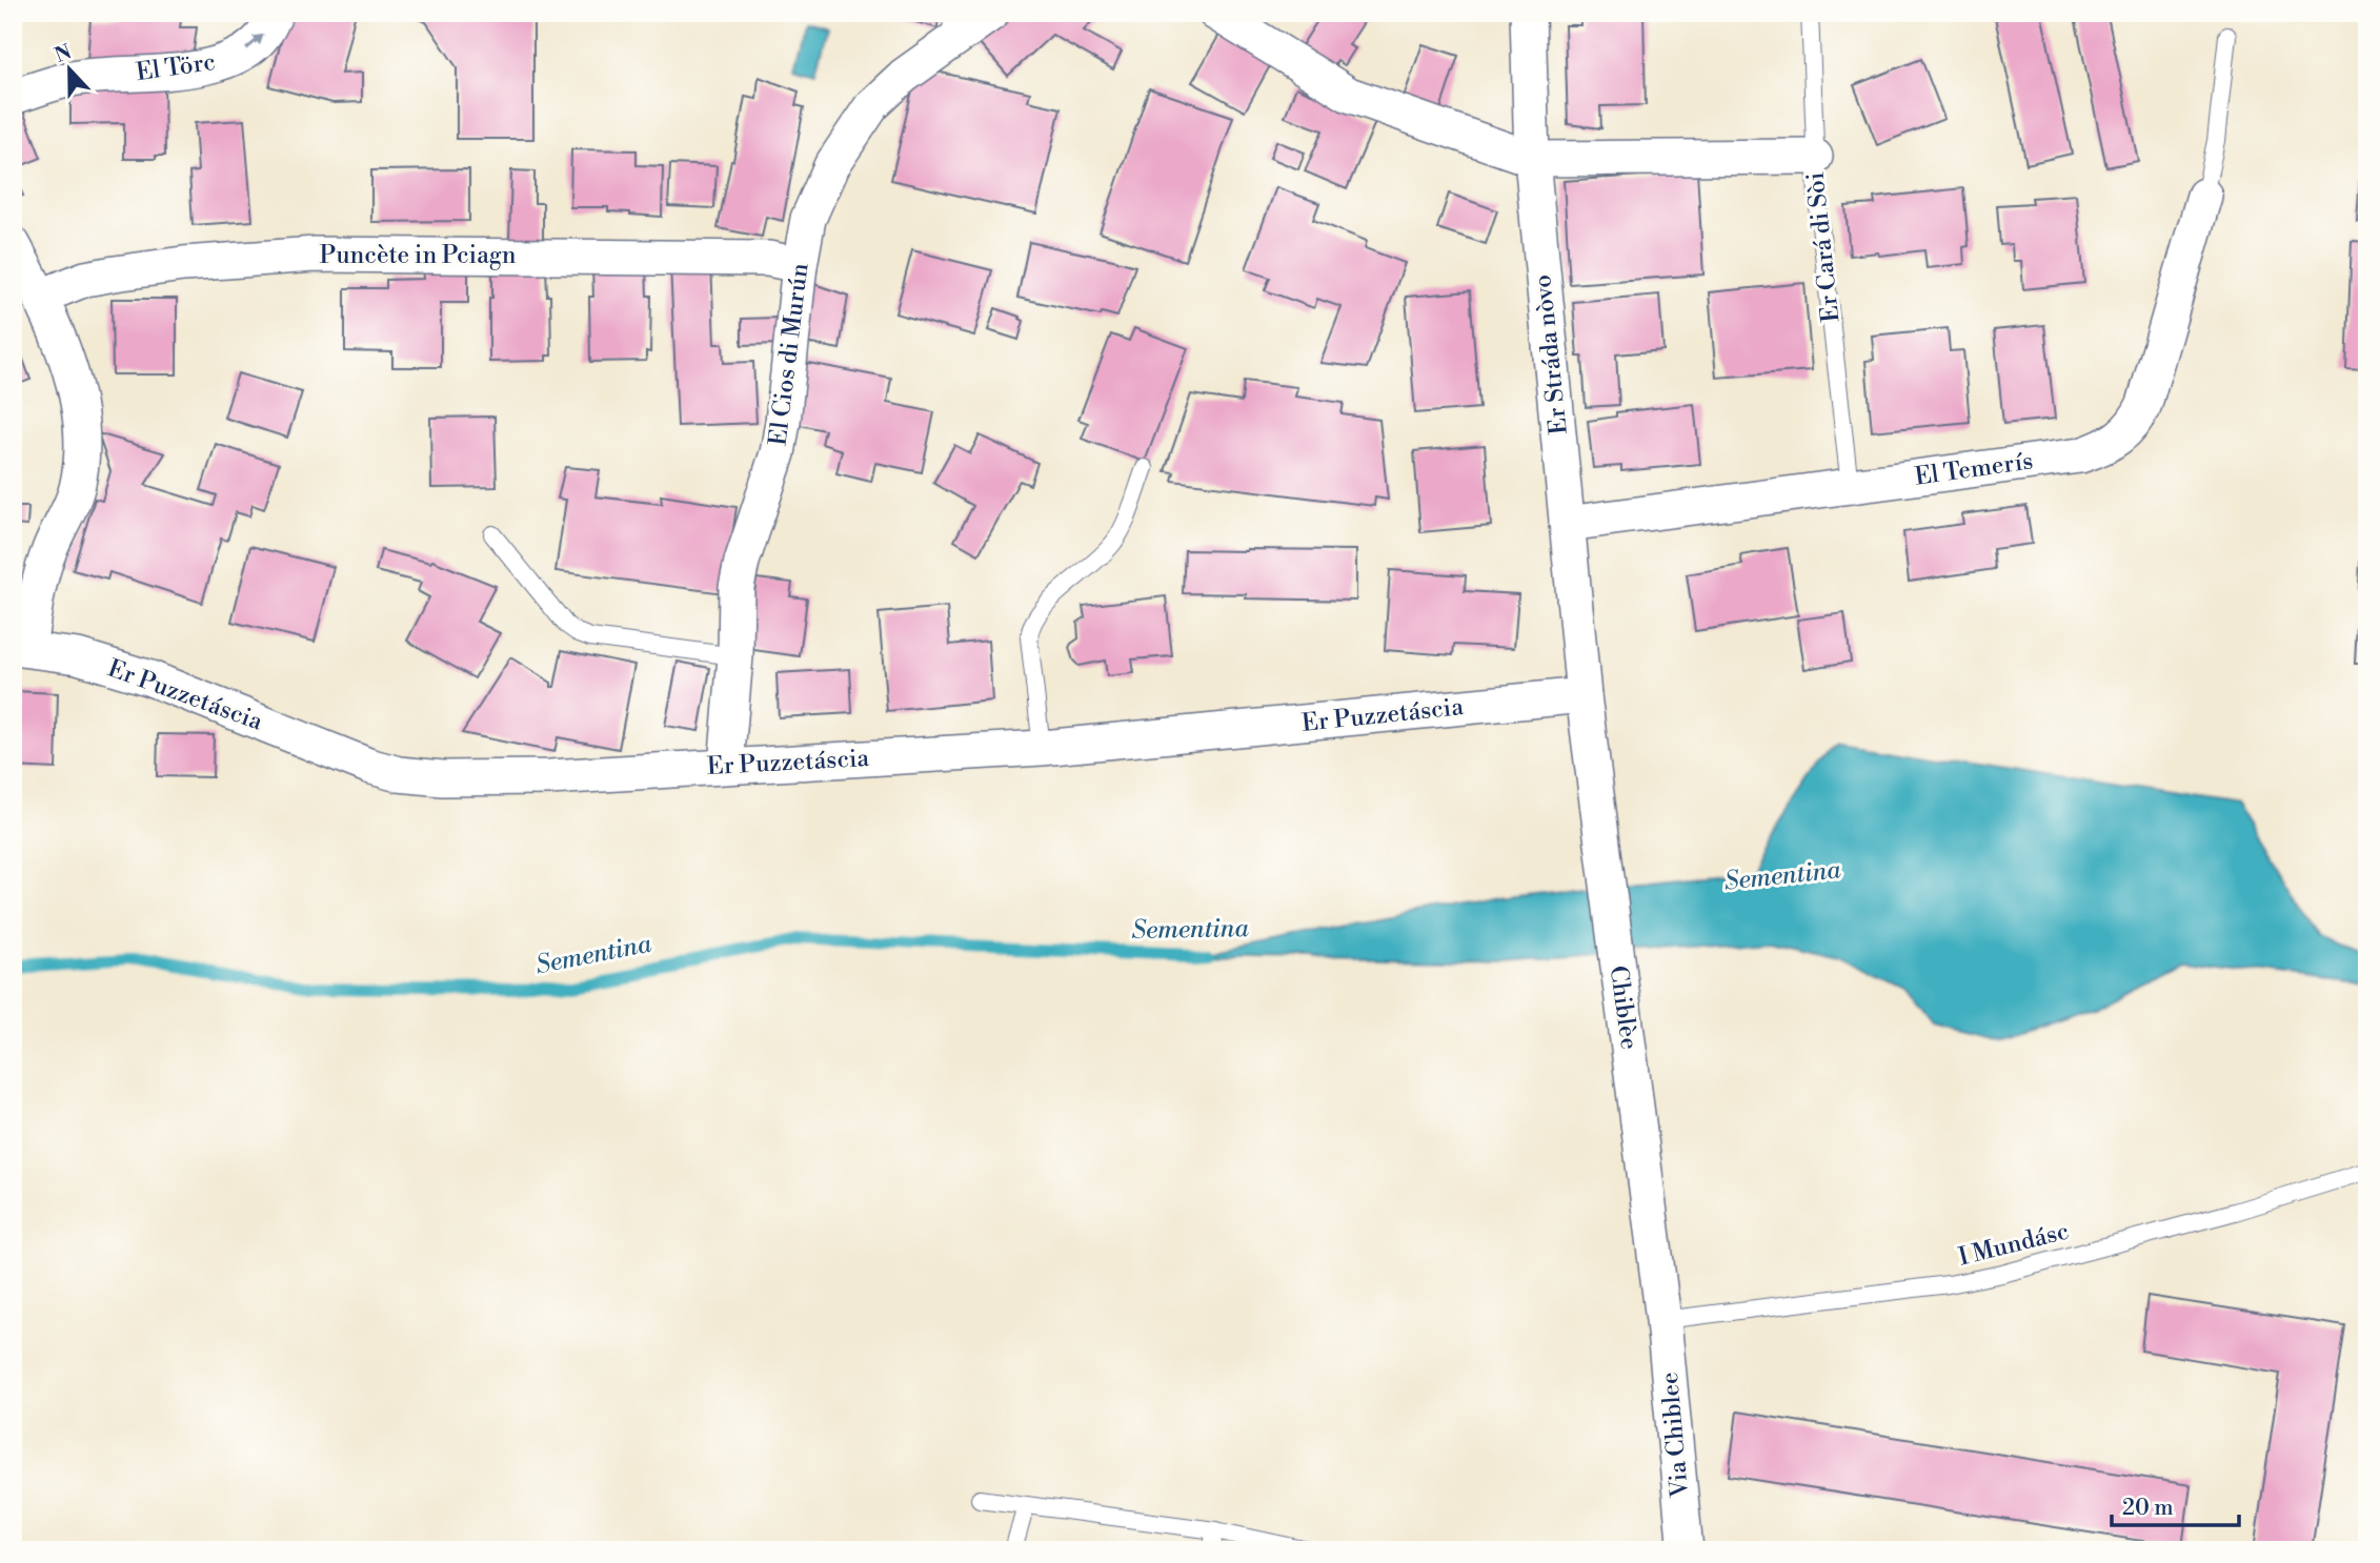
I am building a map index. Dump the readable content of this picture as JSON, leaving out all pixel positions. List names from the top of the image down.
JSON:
{
  "streets": {
    "street": [
      "El Törc",
      "Er Cará di Sòi",
      "Puncète in Pciagn",
      "El Cios di Murún",
      "Er Stráda nòvo",
      "El Temerís",
      "Er Puzzetáscia",
      "Chiblèe",
      "Via Chiblee"
    ],
    "lane": ["I Mundásc"]
  },
  "crossings": [
    ["Er Cará di Sòi", "Er Stráda nòvo"],
    ["Er Cará di Sòi", "El Temerís"],
    ["Puncète in Pciagn", "El Cios di Murún"],
    ["El Cios di Murún", "Er Puzzetáscia"],
    ["Er Stráda nòvo", "El Temerís"],
    ["Er Stráda nòvo", "Er Puzzetáscia"],
    ["Er Stráda nòvo", "Chiblèe"],
    ["Er Puzzetáscia", "Chiblèe"],
    ["Chiblèe", "I Mundásc"],
    ["Chiblèe", "Via Chiblee"],
    ["I Mundásc", "Via Chiblee"]
  ],
  "one_way": ["El Törc"],
  "water": ["Sementina"],
  "scale_bar": "20 m",
  "north": "top"
}
